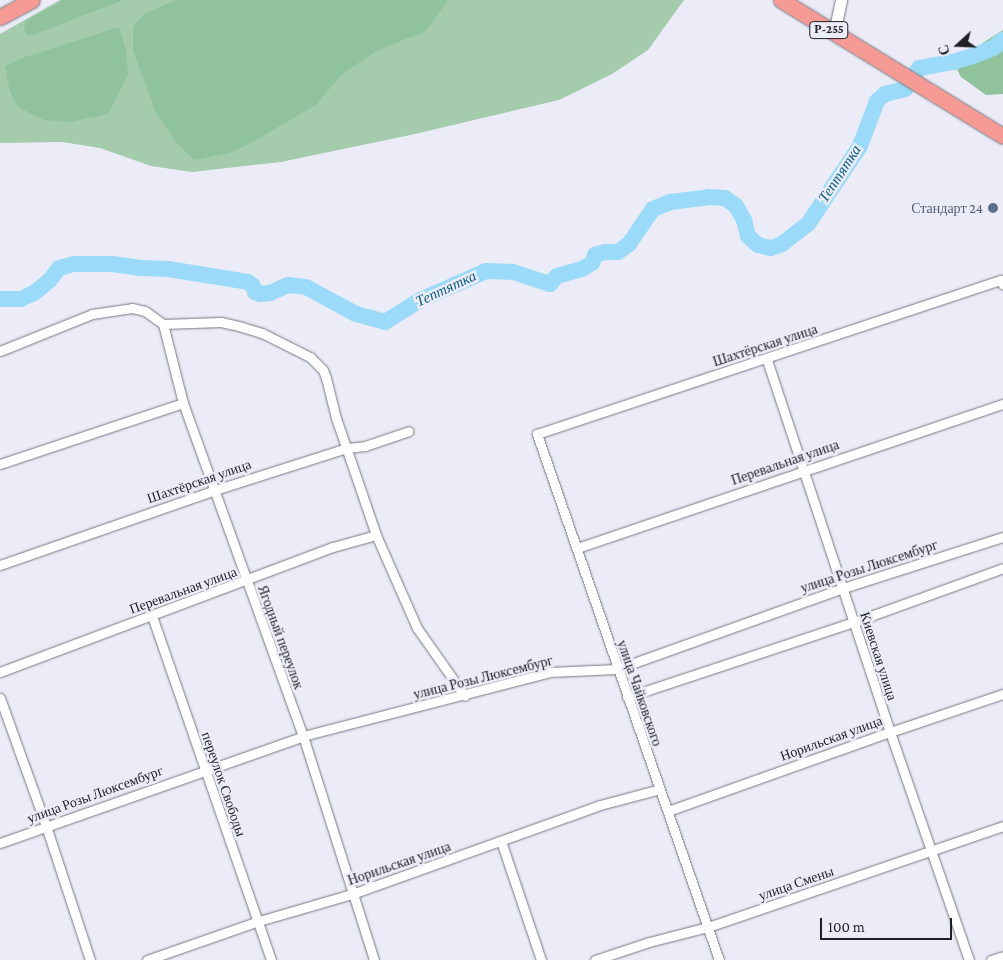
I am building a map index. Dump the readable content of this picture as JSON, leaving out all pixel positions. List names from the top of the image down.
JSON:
{
  "streets": {
    "highway": ["Р-255"],
    "street": [
      "Шахтёрская улица",
      "Перевальная улица",
      "улица Розы Люксембург",
      "Ягодный переулок",
      "Киевская улица",
      "улица Чайковского",
      "Норильская улица",
      "переулок Свободы",
      "улица Смены"
    ]
  },
  "crossings": [
    ["Шахтёрская улица", "Ягодный переулок"],
    ["Шахтёрская улица", "Киевская улица"],
    ["Шахтёрская улица", "улица Чайковского"],
    ["Перевальная улица", "Ягодный переулок"],
    ["Перевальная улица", "Киевская улица"],
    ["Перевальная улица", "улица Чайковского"],
    ["Перевальная улица", "переулок Свободы"],
    ["улица Розы Люксембург", "Ягодный переулок"],
    ["улица Розы Люксембург", "Киевская улица"],
    ["улица Розы Люксембург", "улица Чайковского"],
    ["улица Розы Люксембург", "переулок Свободы"],
    ["Ягодный переулок", "Норильская улица"],
    ["Киевская улица", "Норильская улица"],
    ["Киевская улица", "улица Смены"],
    ["улица Чайковского", "Норильская улица"],
    ["улица Чайковского", "улица Смены"],
    ["Норильская улица", "переулок Свободы"]
  ],
  "water": ["Тептятка"],
  "places": ["Стандарт 24"],
  "scale_bar": "100 m",
  "north": "left"
}
